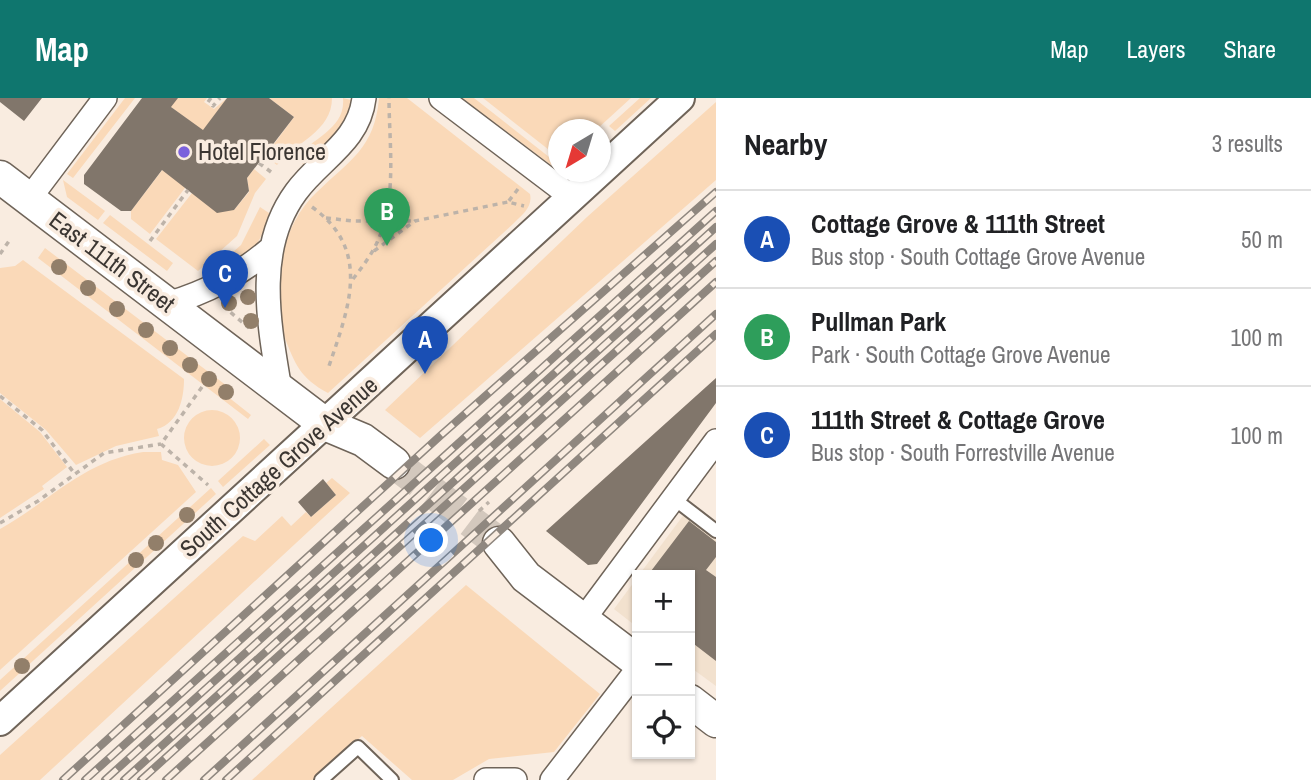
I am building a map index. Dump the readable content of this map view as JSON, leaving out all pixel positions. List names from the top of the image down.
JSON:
{
  "streets": {
    "main road": ["East 111th Street"],
    "street": ["South Cottage Grove Avenue"]
  },
  "crossings": [
    ["East 111th Street", "South Cottage Grove Avenue"]
  ],
  "places": ["Hotel Florence"],
  "north": "bottom left",
  "page": {
    "header": "Map",
    "nav": ["Map", "Layers", "Share"],
    "heading": ["Nearby", "3 results"],
    "pins": ["B", "C", "A"],
    "list": [
      {
        "mark": "A",
        "name": "Cottage Grove & 111th Street",
        "note": "Bus stop · South Cottage Grove Avenue",
        "value": "50 m"
      },
      {
        "mark": "B",
        "name": "Pullman Park",
        "note": "Park · South Cottage Grove Avenue",
        "value": "100 m"
      },
      {
        "mark": "C",
        "name": "111th Street & Cottage Grove",
        "note": "Bus stop · South Forrestville Avenue",
        "value": "100 m"
      }
    ],
    "map_buttons": ["+", "−"]
  }
}
